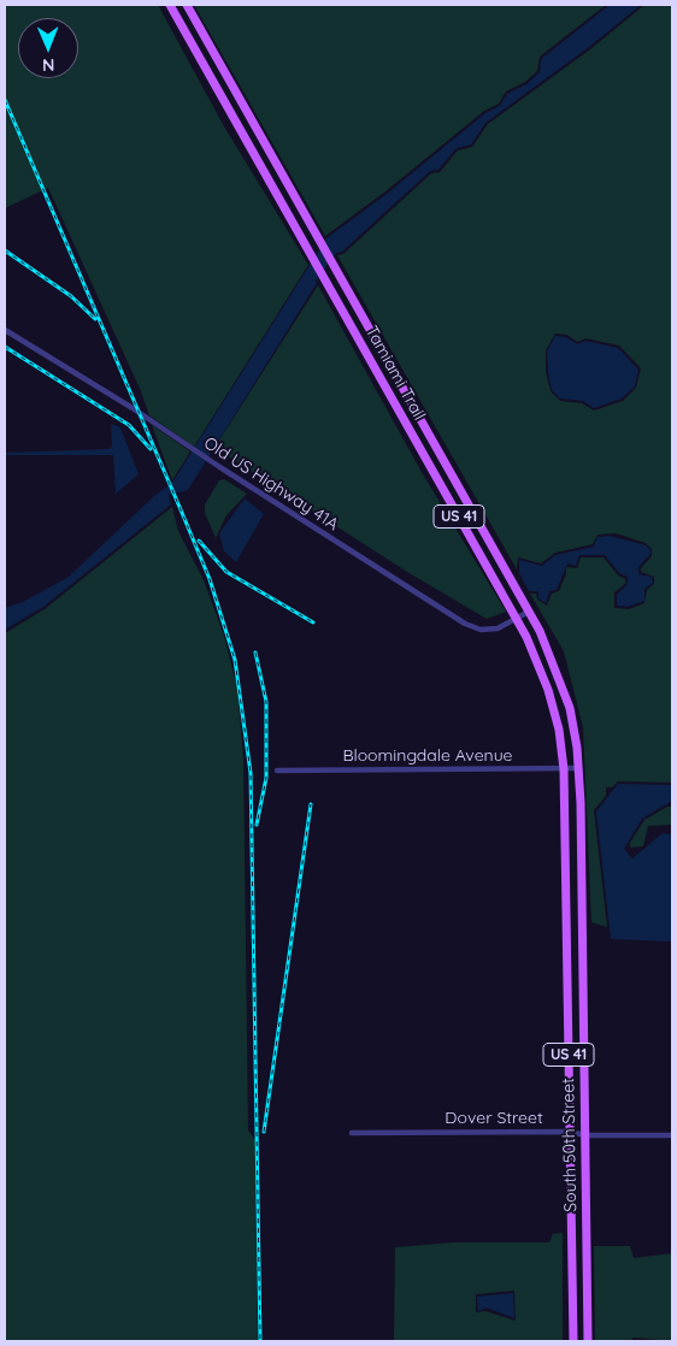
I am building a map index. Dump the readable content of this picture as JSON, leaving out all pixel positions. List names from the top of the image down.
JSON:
{
  "streets": {
    "main road": ["Tamiami Trail", "US 41", "South 50th Street"],
    "street": ["Old US Highway 41A", "Bloomingdale Avenue", "Dover Street"]
  },
  "crossings": [
    ["Tamiami Trail", "Old US Highway 41A"],
    ["Tamiami Trail", "Bloomingdale Avenue"],
    ["Tamiami Trail", "South 50th Street"],
    ["Bloomingdale Avenue", "South 50th Street"],
    ["Dover Street", "South 50th Street"]
  ],
  "north": "bottom"
}
